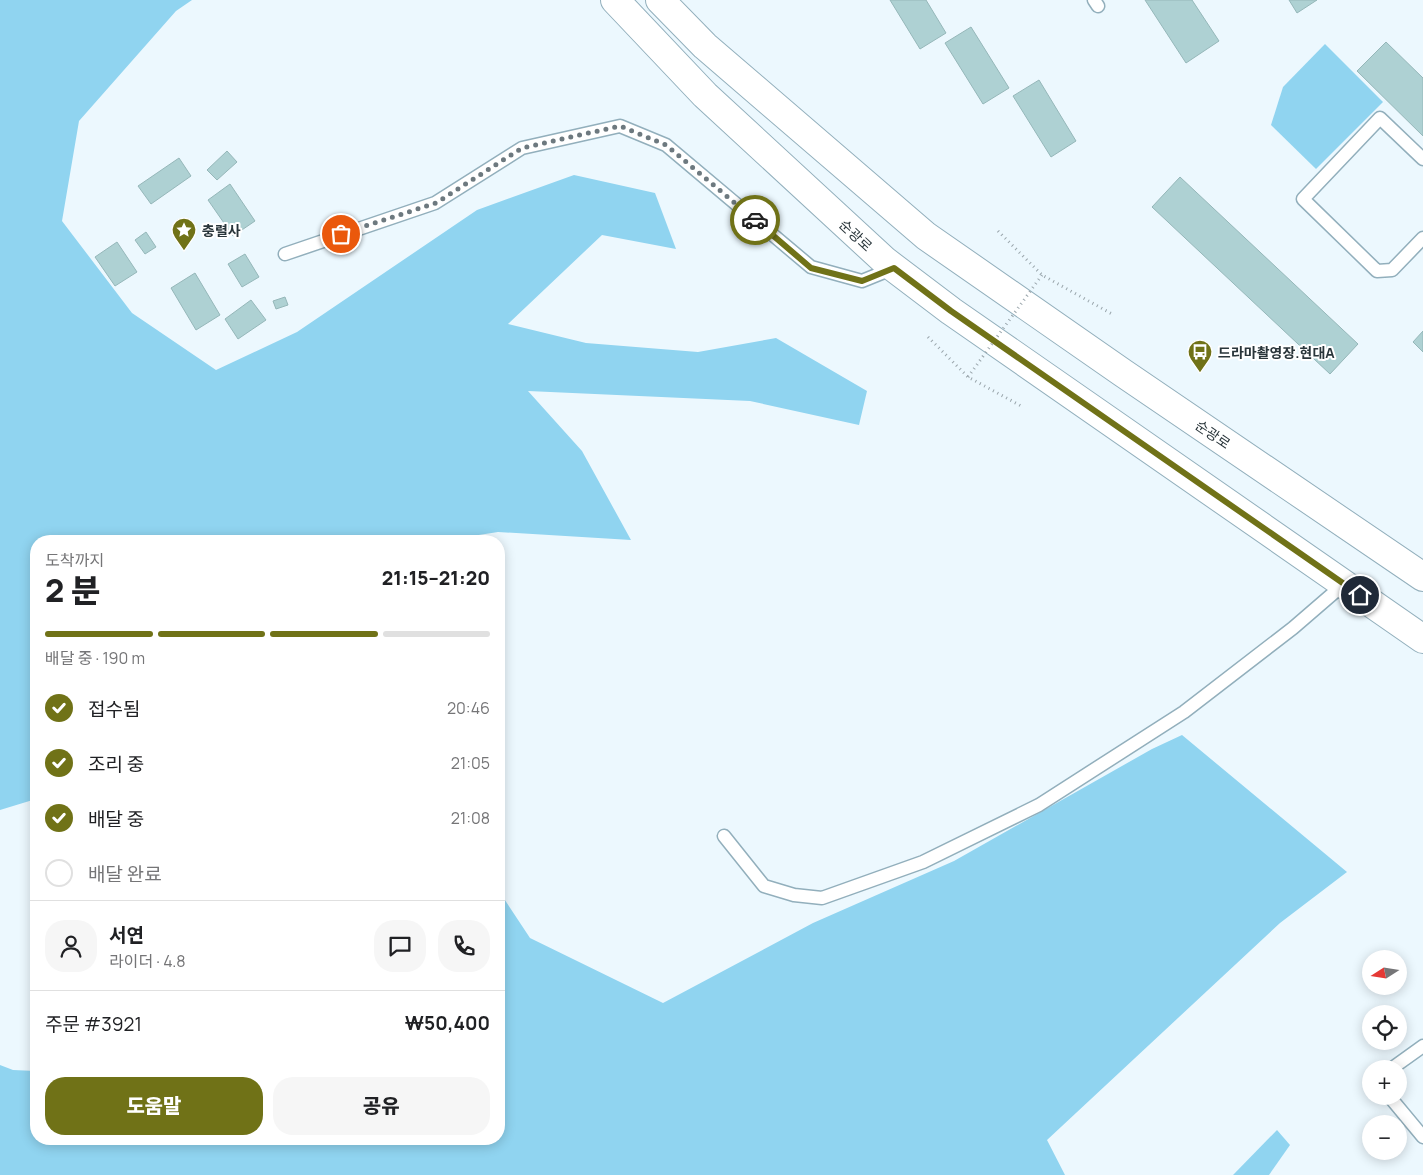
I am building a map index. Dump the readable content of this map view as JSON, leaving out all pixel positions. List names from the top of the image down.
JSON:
{
  "streets": {
    "main road": ["순광로"]
  },
  "places": {
    "place": ["충렬사"],
    "bus stop": ["드라마촬영장.현대A"]
  },
  "north": "left",
  "page": {
    "heading": ["2 분", "도착까지", "21:15–21:20"],
    "panel": [
      "서연",
      "라이더 · 4.8",
      "주문 #3921",
      "₩50,400"
    ],
    "bar": "배달 중 · 190 m",
    "list": [
      ["접수됨", "20:46"],
      ["조리 중", "21:05"],
      ["배달 중", "21:08"],
      "배달 완료"
    ],
    "map_buttons": ["+", "−"],
    "buttons": ["도움말", "공유"]
  }
}
